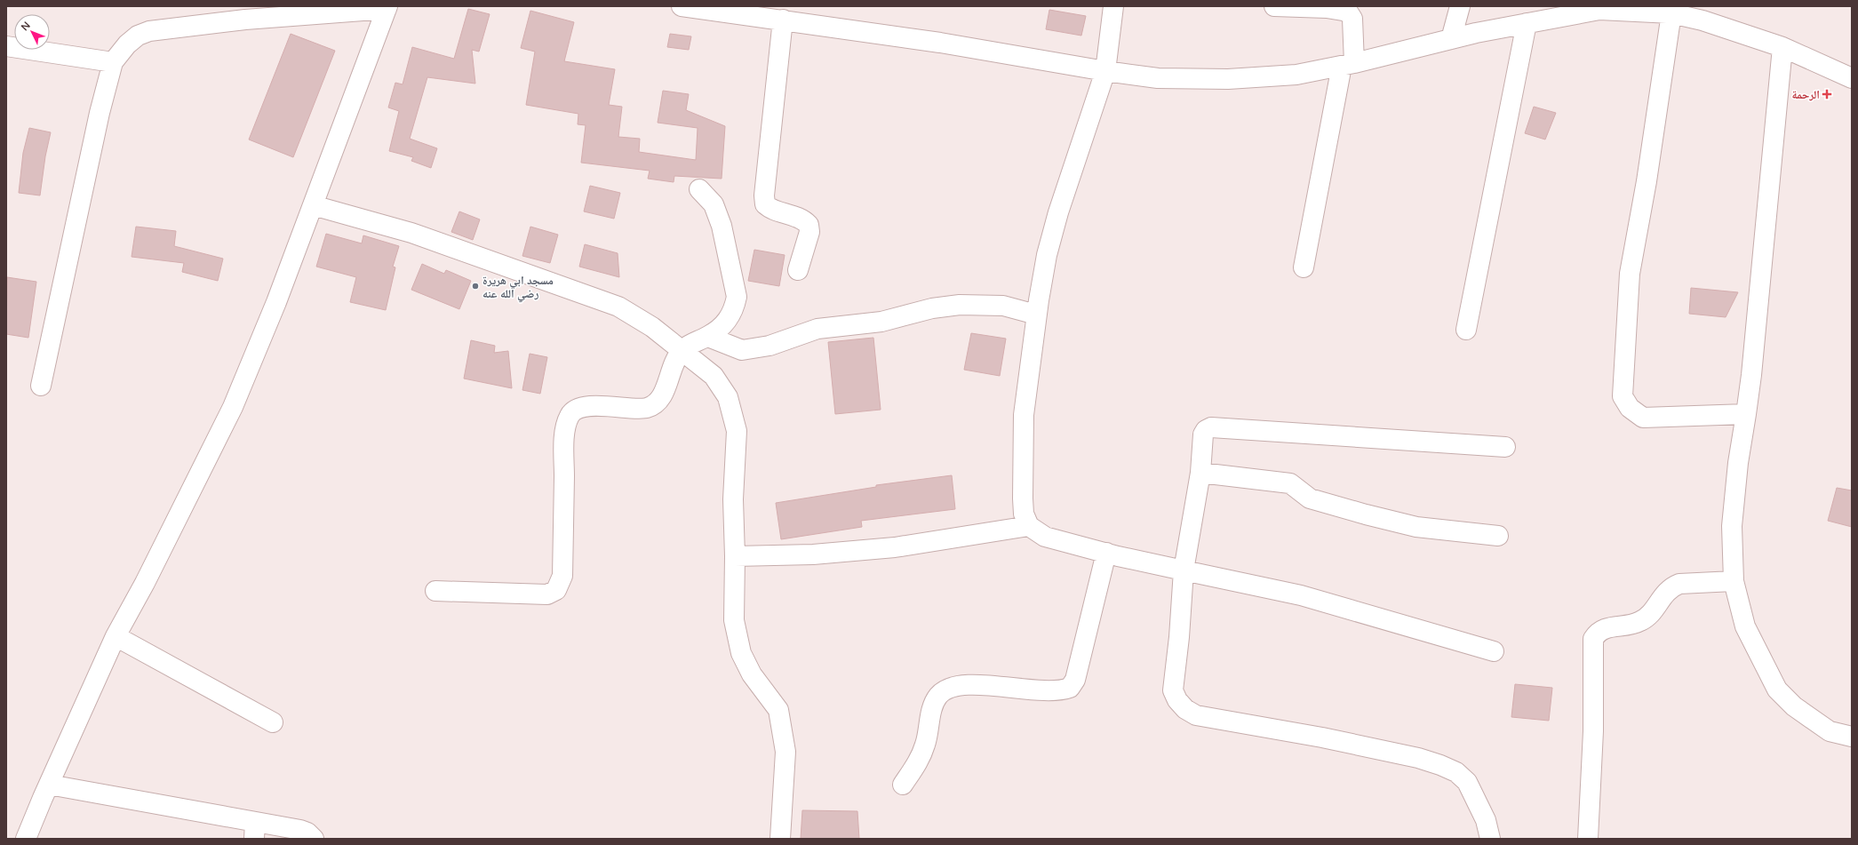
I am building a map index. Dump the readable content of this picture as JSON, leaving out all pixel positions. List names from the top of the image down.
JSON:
{
  "places": {
    "health": ["الرحمة"],
    "other": ["مسجد ابي هريرة رضي الله عنه"]
  },
  "north": "top left"
}
